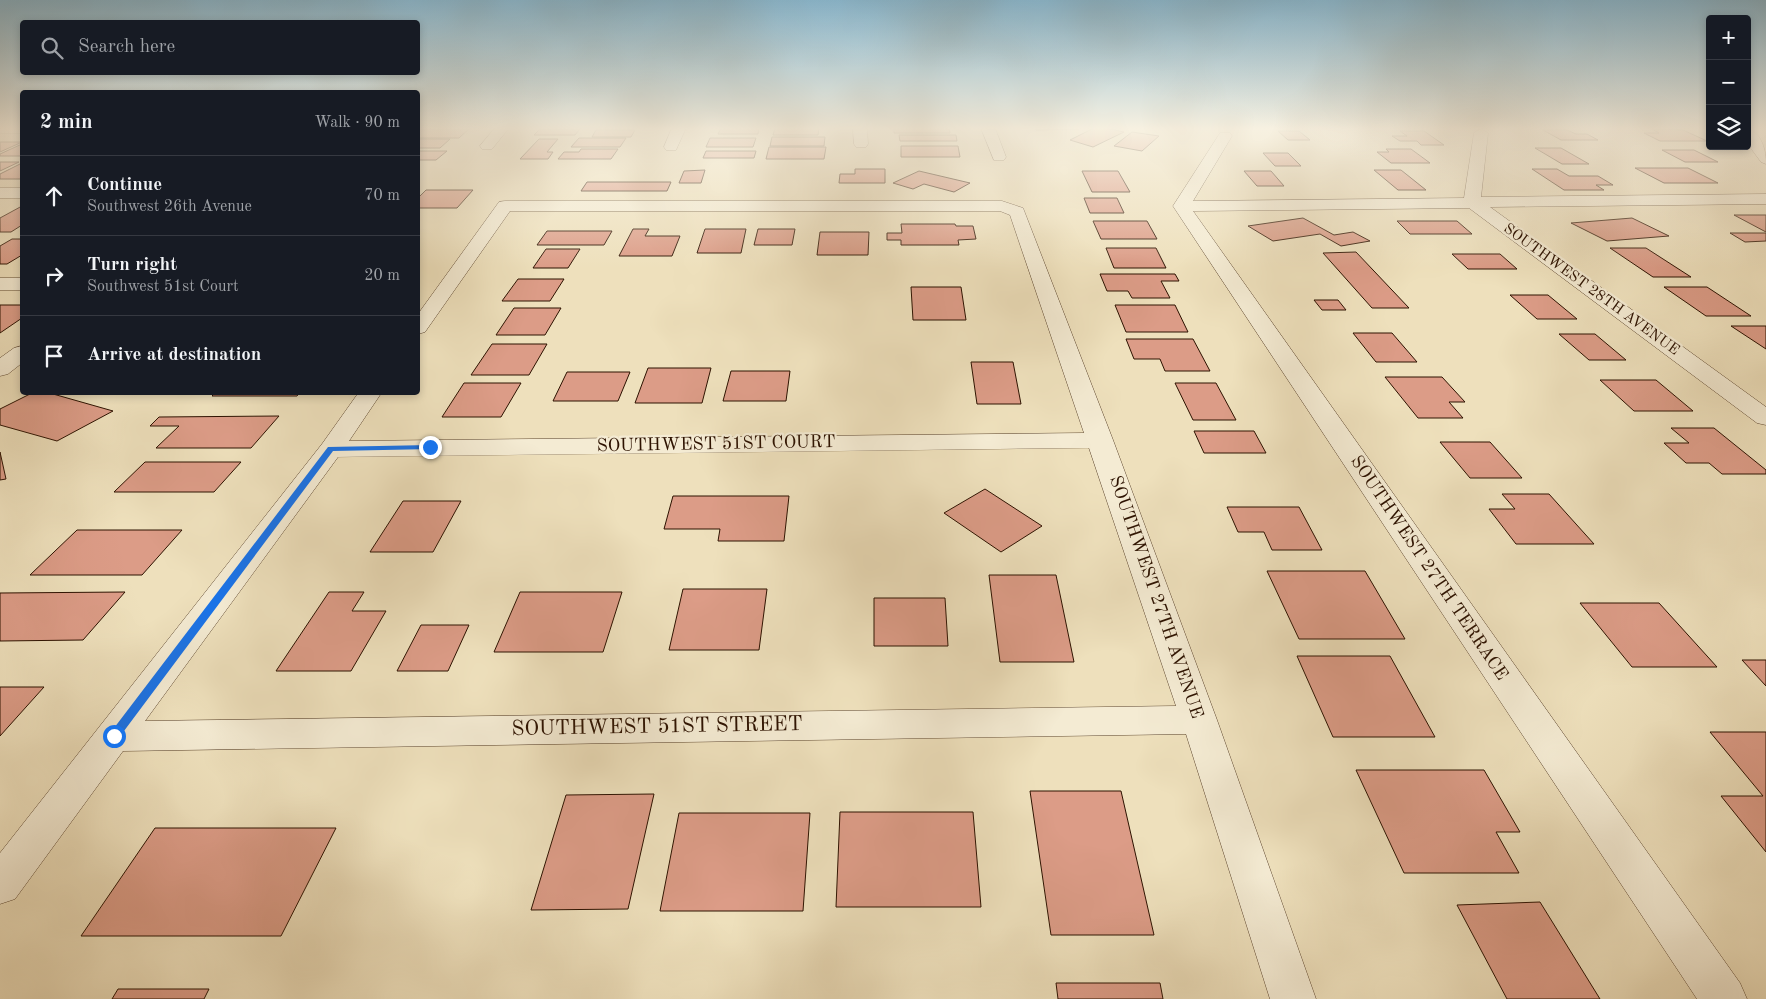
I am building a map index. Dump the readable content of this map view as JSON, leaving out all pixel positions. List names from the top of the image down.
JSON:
{
  "streets": {
    "street": [
      "SOUTHWEST 28TH AVENUE",
      "SOUTHWEST 51ST COURT",
      "SOUTHWEST 27TH TERRACE",
      "SOUTHWEST 27TH AVENUE",
      "SOUTHWEST 51ST STREET"
    ]
  },
  "crossings": [
    ["SOUTHWEST 51ST COURT", "SOUTHWEST 27TH AVENUE"],
    ["SOUTHWEST 27TH AVENUE", "SOUTHWEST 51ST STREET"]
  ],
  "page": {
    "map_buttons": ["+", "−"],
    "search": "Search here",
    "heading": ["2 min", "Walk · 90 m"],
    "list": [
      ["Continue", "Southwest 26th Avenue", "70 m"],
      ["Turn right", "Southwest 51st Court", "20 m"],
      "Arrive at destination"
    ]
  }
}
